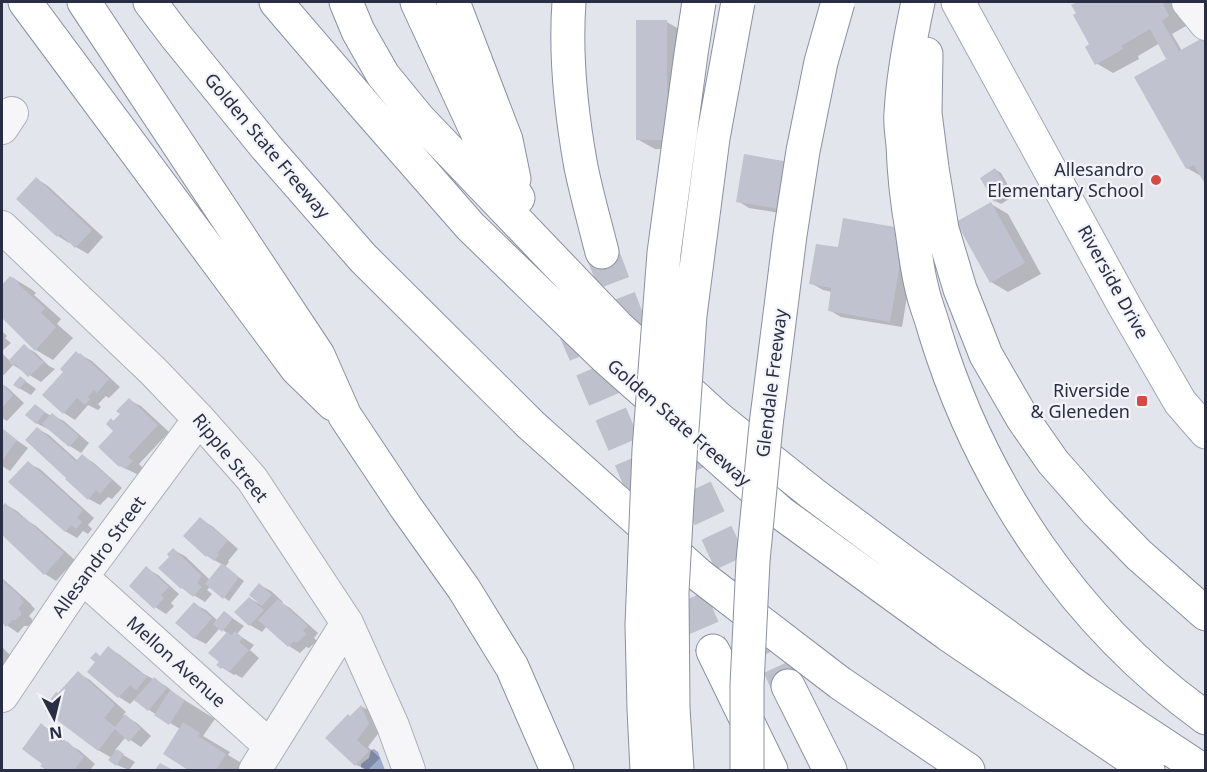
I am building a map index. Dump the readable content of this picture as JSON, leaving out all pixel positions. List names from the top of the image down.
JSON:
{
  "streets": {
    "main road": ["Golden State Freeway", "Riverside Drive", "Glendale Freeway"],
    "street": ["Ripple Street", "Allesandro Street", "Mellon Avenue"]
  },
  "crossings": [
    ["Ripple Street", "Allesandro Street"],
    ["Allesandro Street", "Mellon Avenue"]
  ],
  "places": {
    "other": ["Allesandro Elementary School"],
    "transit": ["Riverside & Gleneden"]
  },
  "north": "bottom"
}
